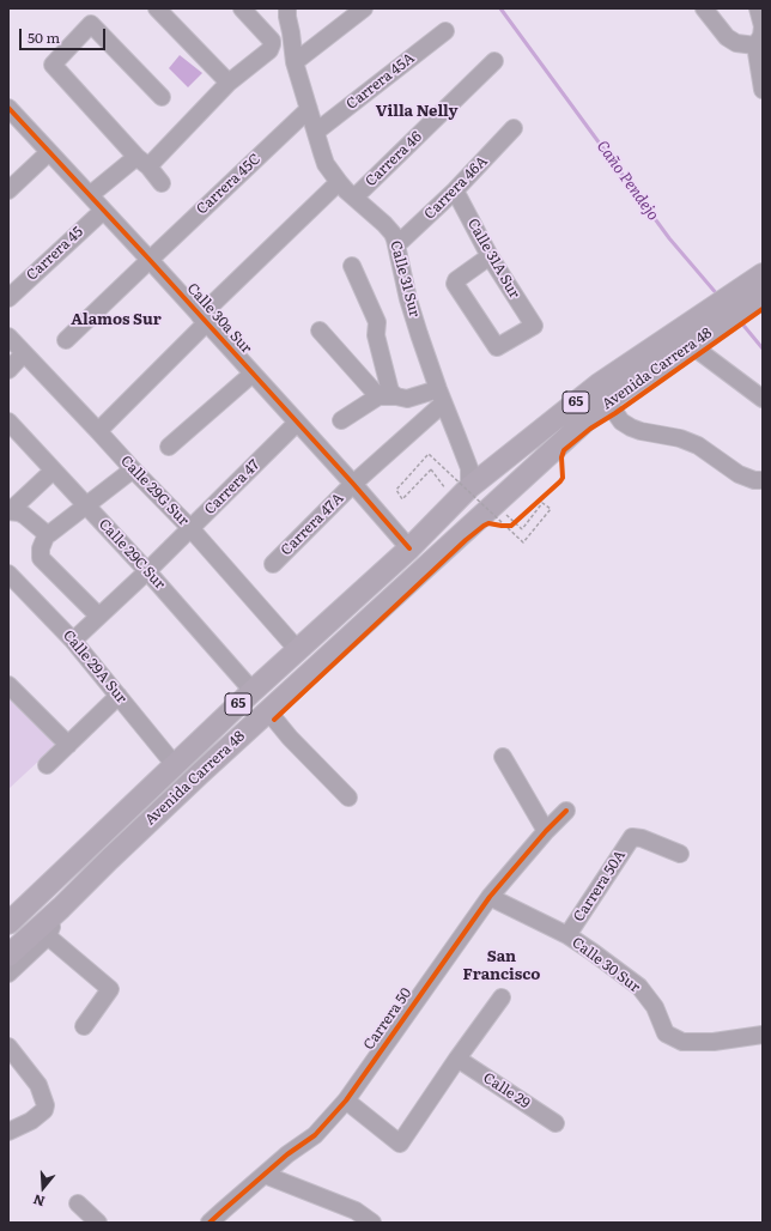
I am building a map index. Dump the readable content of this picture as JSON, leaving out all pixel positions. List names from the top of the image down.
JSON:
{
  "streets": {
    "main road": ["Avenida Carrera 48", "65"],
    "street": [
      "Carrera 45A",
      "Carrera 46",
      "Carrera 45C",
      "Carrera 46A",
      "Carrera 45",
      "Calle 31A Sur",
      "Calle 31 Sur",
      "Calle 30a Sur",
      "Carrera 47",
      "Calle 29G Sur",
      "Carrera 47A",
      "Calle 29C Sur",
      "Calle 29A Sur",
      "Carrera 50A",
      "Calle 30 Sur",
      "Carrera 50",
      "Calle 29"
    ]
  },
  "crossings": [
    ["Carrera 45A", "Calle 31 Sur"],
    ["Carrera 46", "Calle 31 Sur"],
    ["Carrera 45C", "Calle 31 Sur"],
    ["Carrera 45C", "Calle 30a Sur"],
    ["Carrera 46A", "Calle 31A Sur"],
    ["Carrera 46A", "Calle 31 Sur"],
    ["Carrera 45", "Calle 30a Sur"],
    ["Calle 31 Sur", "Avenida Carrera 48"],
    ["Calle 31 Sur", "Carrera 47A"],
    ["Calle 30a Sur", "Avenida Carrera 48"],
    ["Calle 30a Sur", "Carrera 47"],
    ["Calle 30a Sur", "Carrera 47A"],
    ["Avenida Carrera 48", "Calle 29G Sur"],
    ["Avenida Carrera 48", "Calle 29C Sur"],
    ["Avenida Carrera 48", "Calle 29A Sur"],
    ["Carrera 47", "Calle 29G Sur"],
    ["Carrera 47", "Calle 29C Sur"],
    ["Carrera 47", "Calle 29A Sur"],
    ["Carrera 50A", "Calle 30 Sur"],
    ["Calle 30 Sur", "Carrera 50"]
  ],
  "districts": ["Villa Nelly", "Alamos Sur", "San Francisco"],
  "water": ["Caño Pendejo"],
  "scale_bar": "50 m",
  "north": "bottom"
}
